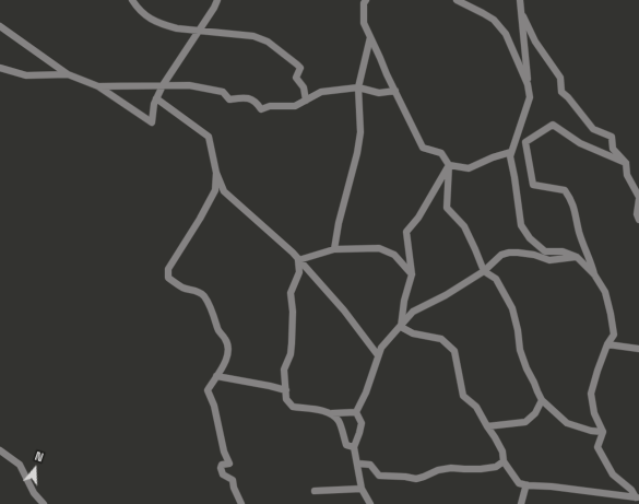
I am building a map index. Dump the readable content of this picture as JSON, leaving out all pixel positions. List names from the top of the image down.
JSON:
{
  "north": "top"
}
